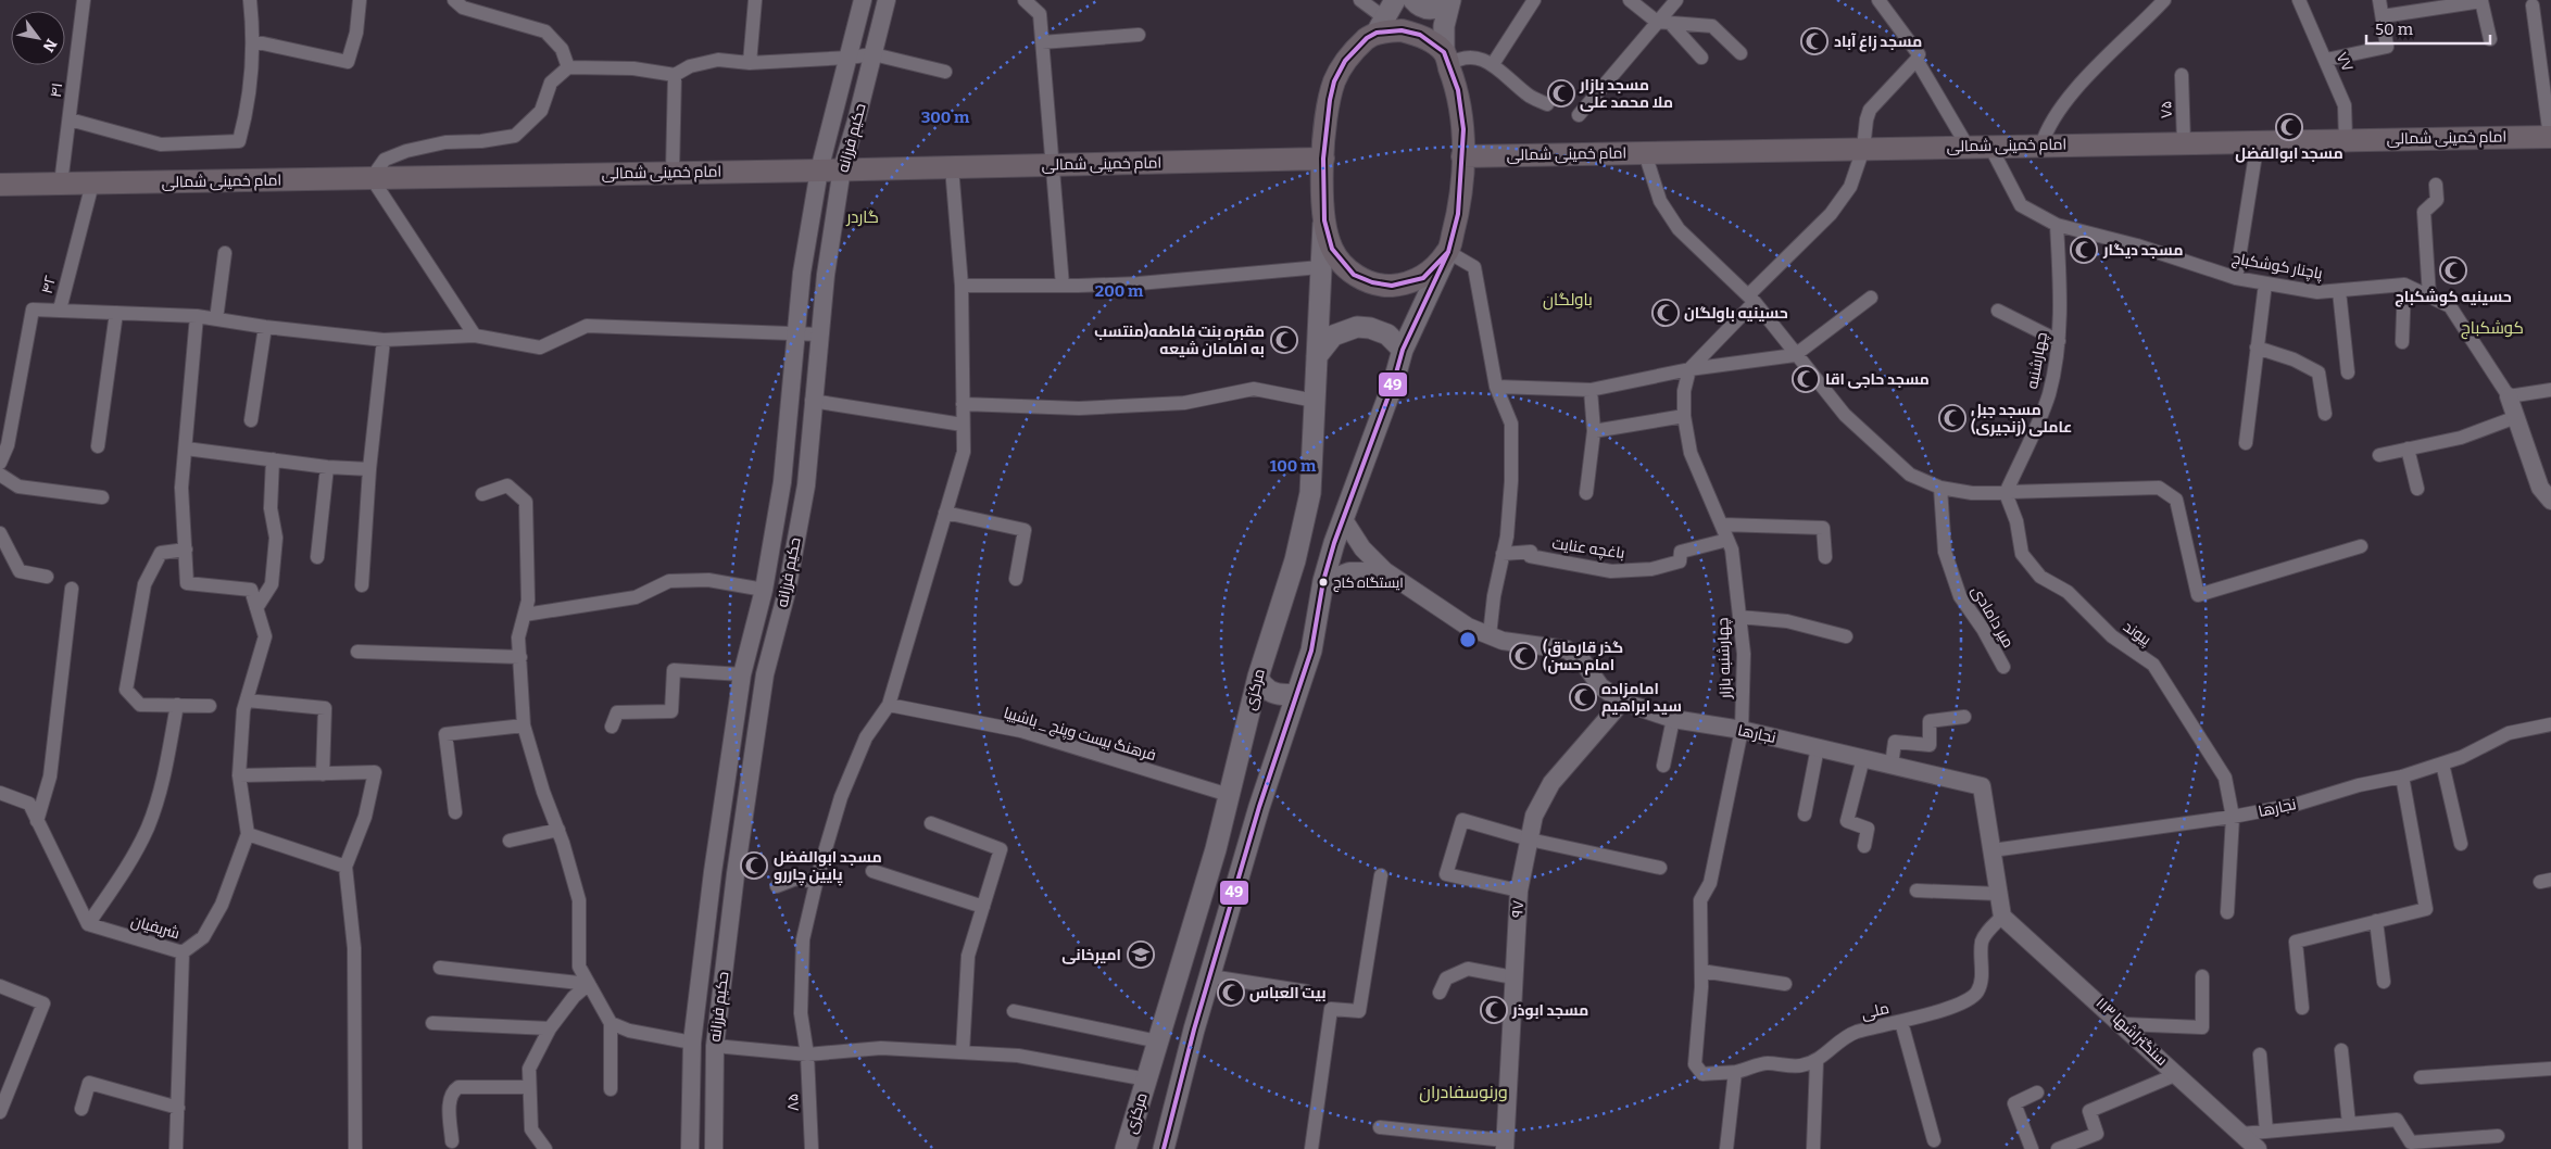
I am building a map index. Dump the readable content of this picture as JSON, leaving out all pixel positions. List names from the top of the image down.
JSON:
{
  "streets": {
    "main road": ["امام خمینی شمالی", "مرکزی"],
    "street": [
      "۷۷",
      "۴۱",
      "۷۵",
      "حکیم فرزانه",
      "پاچنار کوشکباج",
      "۴۲",
      "چهارشنبه",
      "باغچه عنایت",
      "میر دامادی",
      "پیوند",
      "چهارشنبه بازار",
      "فرهنگ بیست وپنج _ باشییا",
      "نجارها",
      "۹۷",
      "شریفیان",
      "ملی",
      "سنگتراشها ۱۱۳",
      "۸۵"
    ]
  },
  "crossings": [
    ["۷۷", "امام خمینی شمالی"],
    ["۴۱", "امام خمینی شمالی"],
    ["۷۵", "امام خمینی شمالی"],
    ["حکیم فرزانه", "امام خمینی شمالی"],
    ["امام خمینی شمالی", "پاچنار کوشکباج"],
    ["امام خمینی شمالی", "۴۲"],
    ["امام خمینی شمالی", "۸۵"],
    ["پاچنار کوشکباج", "چهارشنبه"],
    ["چهارشنبه", "پیوند"],
    ["باغچه عنایت", "چهارشنبه بازار"],
    ["پیوند", "نجارها"],
    ["چهارشنبه بازار", "نجارها"],
    ["مرکزی", "فرهنگ بیست وپنج _ باشییا"],
    ["فرهنگ بیست وپنج _ باشییا", "۸۵"],
    ["نجارها", "۹۷"],
    ["نجارها", "ملی"],
    ["نجارها", "سنگتراشها ۱۱۳"],
    ["ملی", "سنگتراشها ۱۱۳"]
  ],
  "districts": [
    "گاردر",
    "باولگان",
    "کوشکباج",
    "ورنوسفادران"
  ],
  "places": {
    "mosque": [
      "مسجد زاغ آباد",
      "مسجد بازار ملا محمد علی",
      "مسجد ابوالفضل",
      "مسجد دیگار",
      "حسینیه کوشکباج",
      "حسینیه باولگان",
      "مقبره بنت فاطمه(منتسب به امامان شیعه",
      "مسجد حاجی اقا",
      "مسجد جبل عاملی (زنجیری)",
      "(گذر قارماق (امام حسن",
      "امامزاده سید ابراهیم",
      "مسجد ابوالفضل پایین چاررو",
      "بیت العباس",
      "مسجد ابوذر"
    ],
    "other": ["ایستگاه کاج"],
    "school or university": ["امیرخانی"]
  },
  "lines": ["transit line 49"],
  "scale_bar": "50 m",
  "north": "bottom right",
  "rings": ["300 m", "200 m", "100 m"]
}
